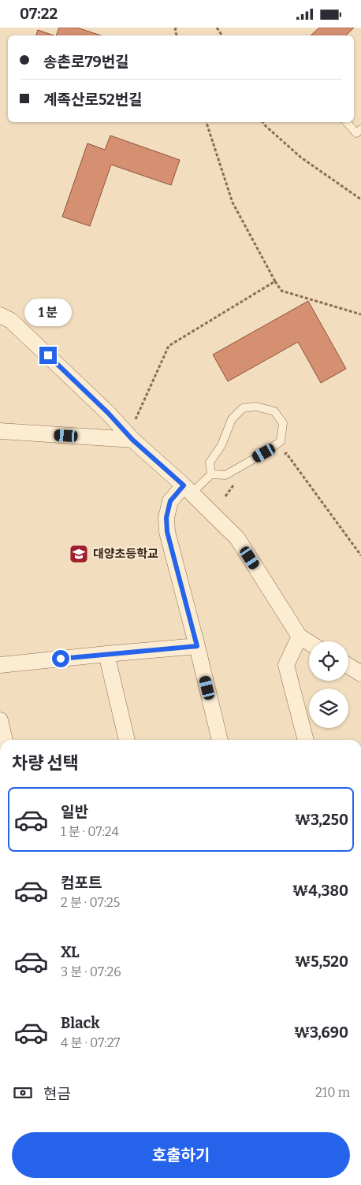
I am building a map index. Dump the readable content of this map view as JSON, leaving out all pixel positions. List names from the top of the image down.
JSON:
{
  "places": {
    "school or university": ["대양초등학교"]
  },
  "page": {
    "status": "07:22",
    "banner": ["송촌로79번길", "계족산로52번길"],
    "bubble": "1 분",
    "heading": "차량 선택",
    "list": [
      {
        "name": "일반",
        "note": "1 분 · 07:24",
        "value": "₩3,250"
      },
      {
        "name": "컴포트",
        "note": "2 분 · 07:25",
        "value": "₩4,380"
      },
      {
        "name": "XL",
        "note": "3 분 · 07:26",
        "value": "₩5,520"
      },
      {
        "name": "Black",
        "note": "4 분 · 07:27",
        "value": "₩3,690"
      }
    ],
    "pay": ["현금", "210 m"],
    "buttons": "호출하기"
  }
}
